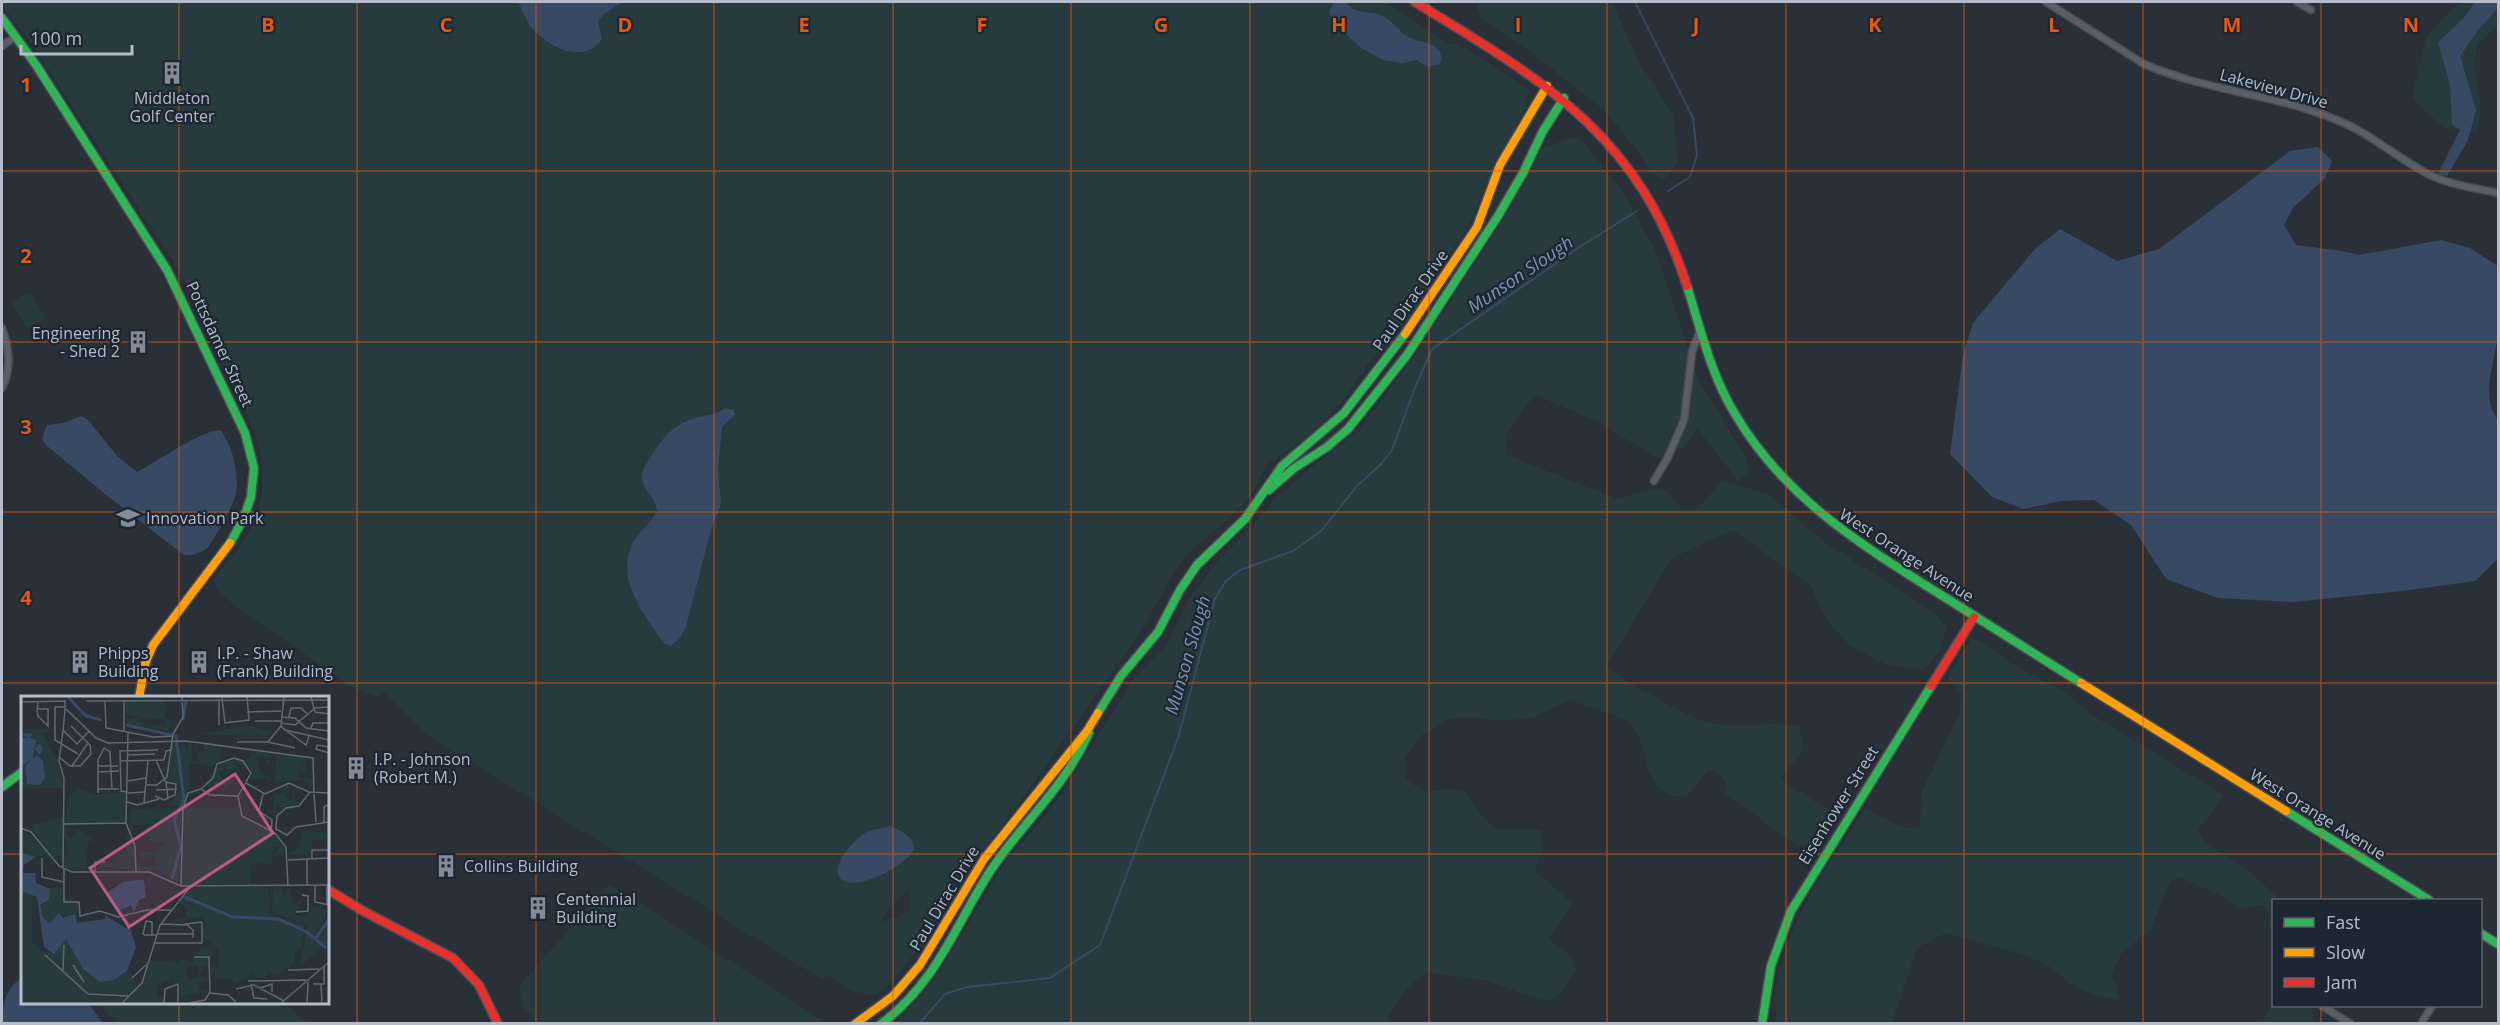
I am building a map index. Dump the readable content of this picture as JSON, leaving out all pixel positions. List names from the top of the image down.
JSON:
{
  "streets": {
    "street": [
      "Lakeview Drive",
      "Paul Dirac Drive",
      "Pottsdamer Street",
      "West Orange Avenue",
      "Eisenhower Street"
    ]
  },
  "crossings": [
    ["Paul Dirac Drive", "West Orange Avenue"],
    ["West Orange Avenue", "Eisenhower Street"]
  ],
  "water": ["Munson Slough"],
  "places": {
    "building": [
      "Middleton Golf Center",
      "Engineering - Shed 2",
      "Phipps Building",
      "I.P. - Shaw (Frank) Building",
      "I.P. - Johnson (Robert M.)",
      "Collins Building",
      "Centennial Building"
    ],
    "school or university": ["Innovation Park"]
  },
  "legend": ["Fast", "Slow", "Jam"],
  "scale_bar": "100 m",
  "grid": {
    "columns": [
      "B",
      "C",
      "D",
      "E",
      "F",
      "G",
      "H",
      "I",
      "J",
      "K",
      "L",
      "M",
      "N"
    ],
    "rows": [
      "1",
      "2",
      "3",
      "4"
    ]
  }
}
